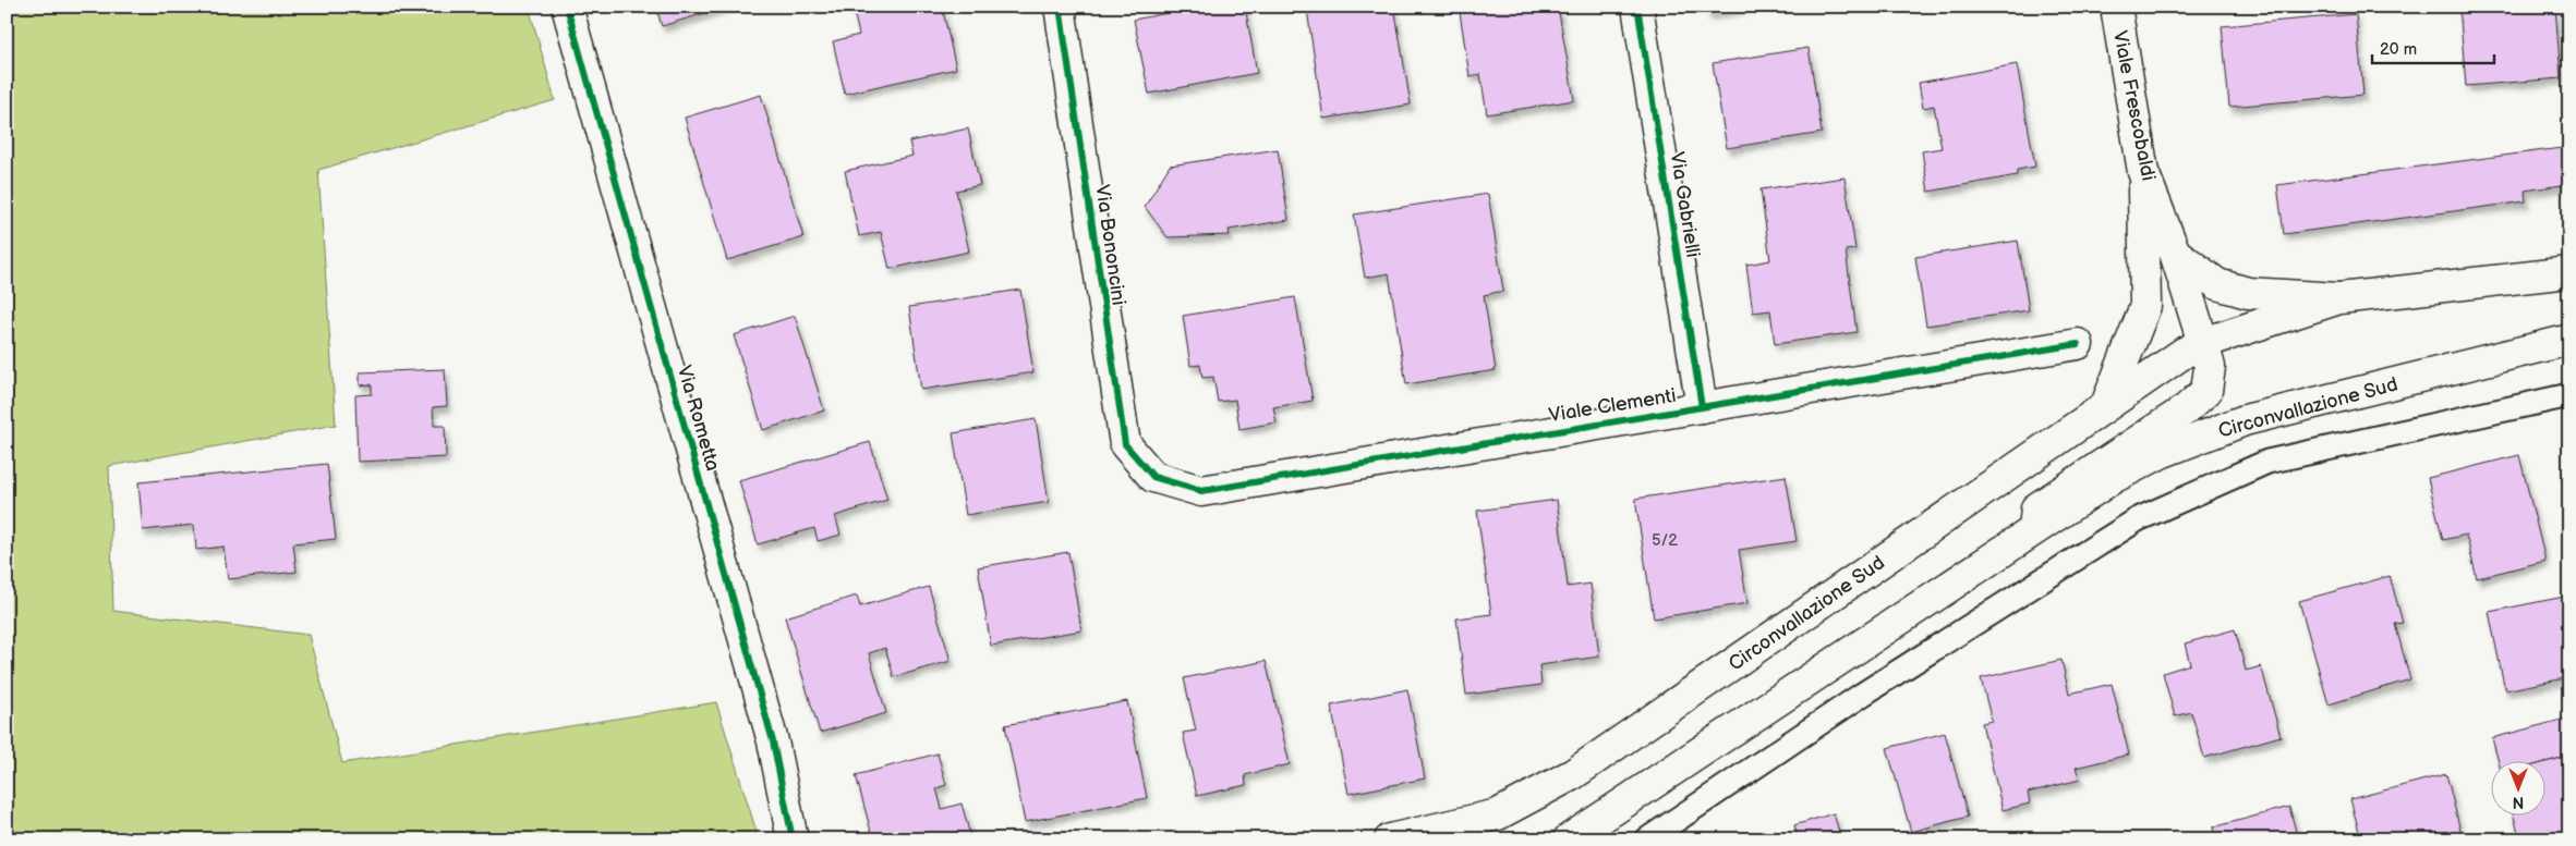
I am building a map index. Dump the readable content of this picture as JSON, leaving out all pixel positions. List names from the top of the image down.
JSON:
{
  "streets": {
    "street": [
      "Viale Frescobaldi",
      "Via Gabrielli",
      "Via Bononcini",
      "Viale Clementi",
      "Circonvallazione Sud",
      "Via Rometta"
    ]
  },
  "crossings": [
    ["Viale Frescobaldi", "Circonvallazione Sud"],
    ["Via Gabrielli", "Viale Clementi"],
    ["Via Bononcini", "Viale Clementi"]
  ],
  "house_numbers": ["5/2"],
  "scale_bar": "20 m",
  "north": "bottom"
}
